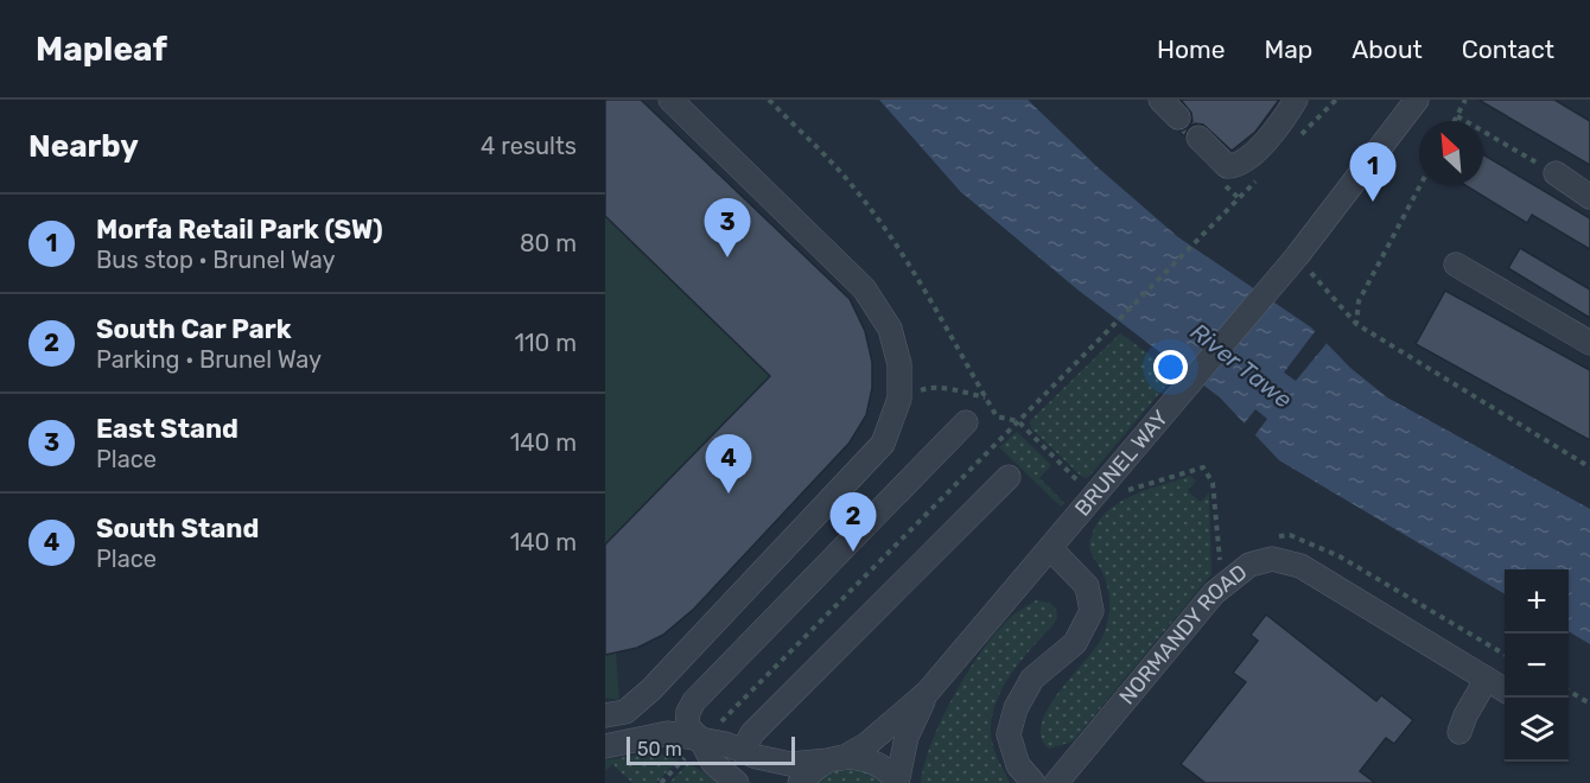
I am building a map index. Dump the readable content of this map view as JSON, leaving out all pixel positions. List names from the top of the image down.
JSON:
{
  "streets": {
    "street": ["BRUNEL WAY", "NORMANDY ROAD"]
  },
  "water": ["River Tawe"],
  "scale_bar": "50 m",
  "north": "top left",
  "page": {
    "header": "Mapleaf",
    "nav": [
      "Home",
      "Map",
      "About",
      "Contact"
    ],
    "heading": ["Nearby", "4 results"],
    "pins": [
      "1",
      "3",
      "4",
      "2"
    ],
    "list": [
      {
        "mark": "1",
        "name": "Morfa Retail Park (SW)",
        "note": "Bus stop · Brunel Way",
        "value": "80 m"
      },
      {
        "mark": "2",
        "name": "South Car Park",
        "note": "Parking · Brunel Way",
        "value": "110 m"
      },
      {
        "mark": "3",
        "name": "East Stand",
        "note": "Place",
        "value": "140 m"
      },
      {
        "mark": "4",
        "name": "South Stand",
        "note": "Place",
        "value": "140 m"
      }
    ],
    "map_buttons": ["+", "−"],
    "scale": "50 m"
  }
}
